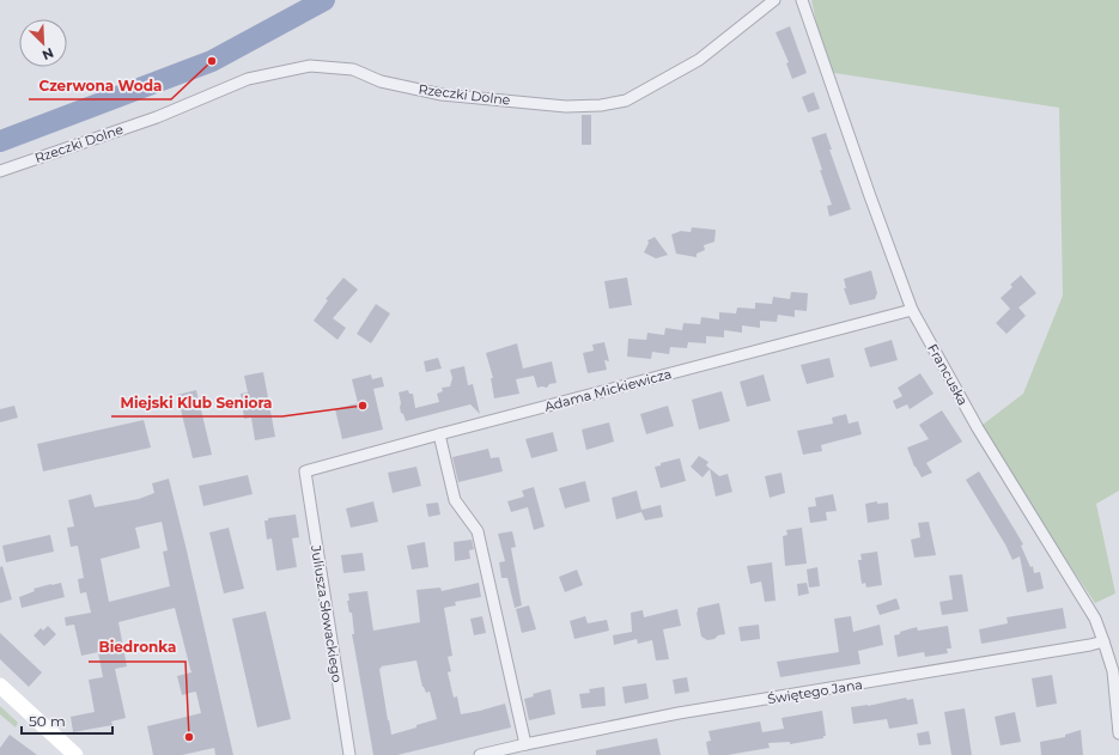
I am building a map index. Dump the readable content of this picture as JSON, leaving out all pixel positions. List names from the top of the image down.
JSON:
{
  "streets": {
    "street": [
      "Rzeczki Dolne",
      "Francuska",
      "Adama Mickiewicza",
      "Juliusza Słowackiego",
      "Świętego Jana"
    ]
  },
  "crossings": [
    ["Francuska", "Adama Mickiewicza"],
    ["Francuska", "Świętego Jana"],
    ["Adama Mickiewicza", "Juliusza Słowackiego"]
  ],
  "places": ["Czerwona Woda", "Miejski Klub Seniora", "Biedronka"],
  "scale_bar": "50 m",
  "north": "bottom right"
}
